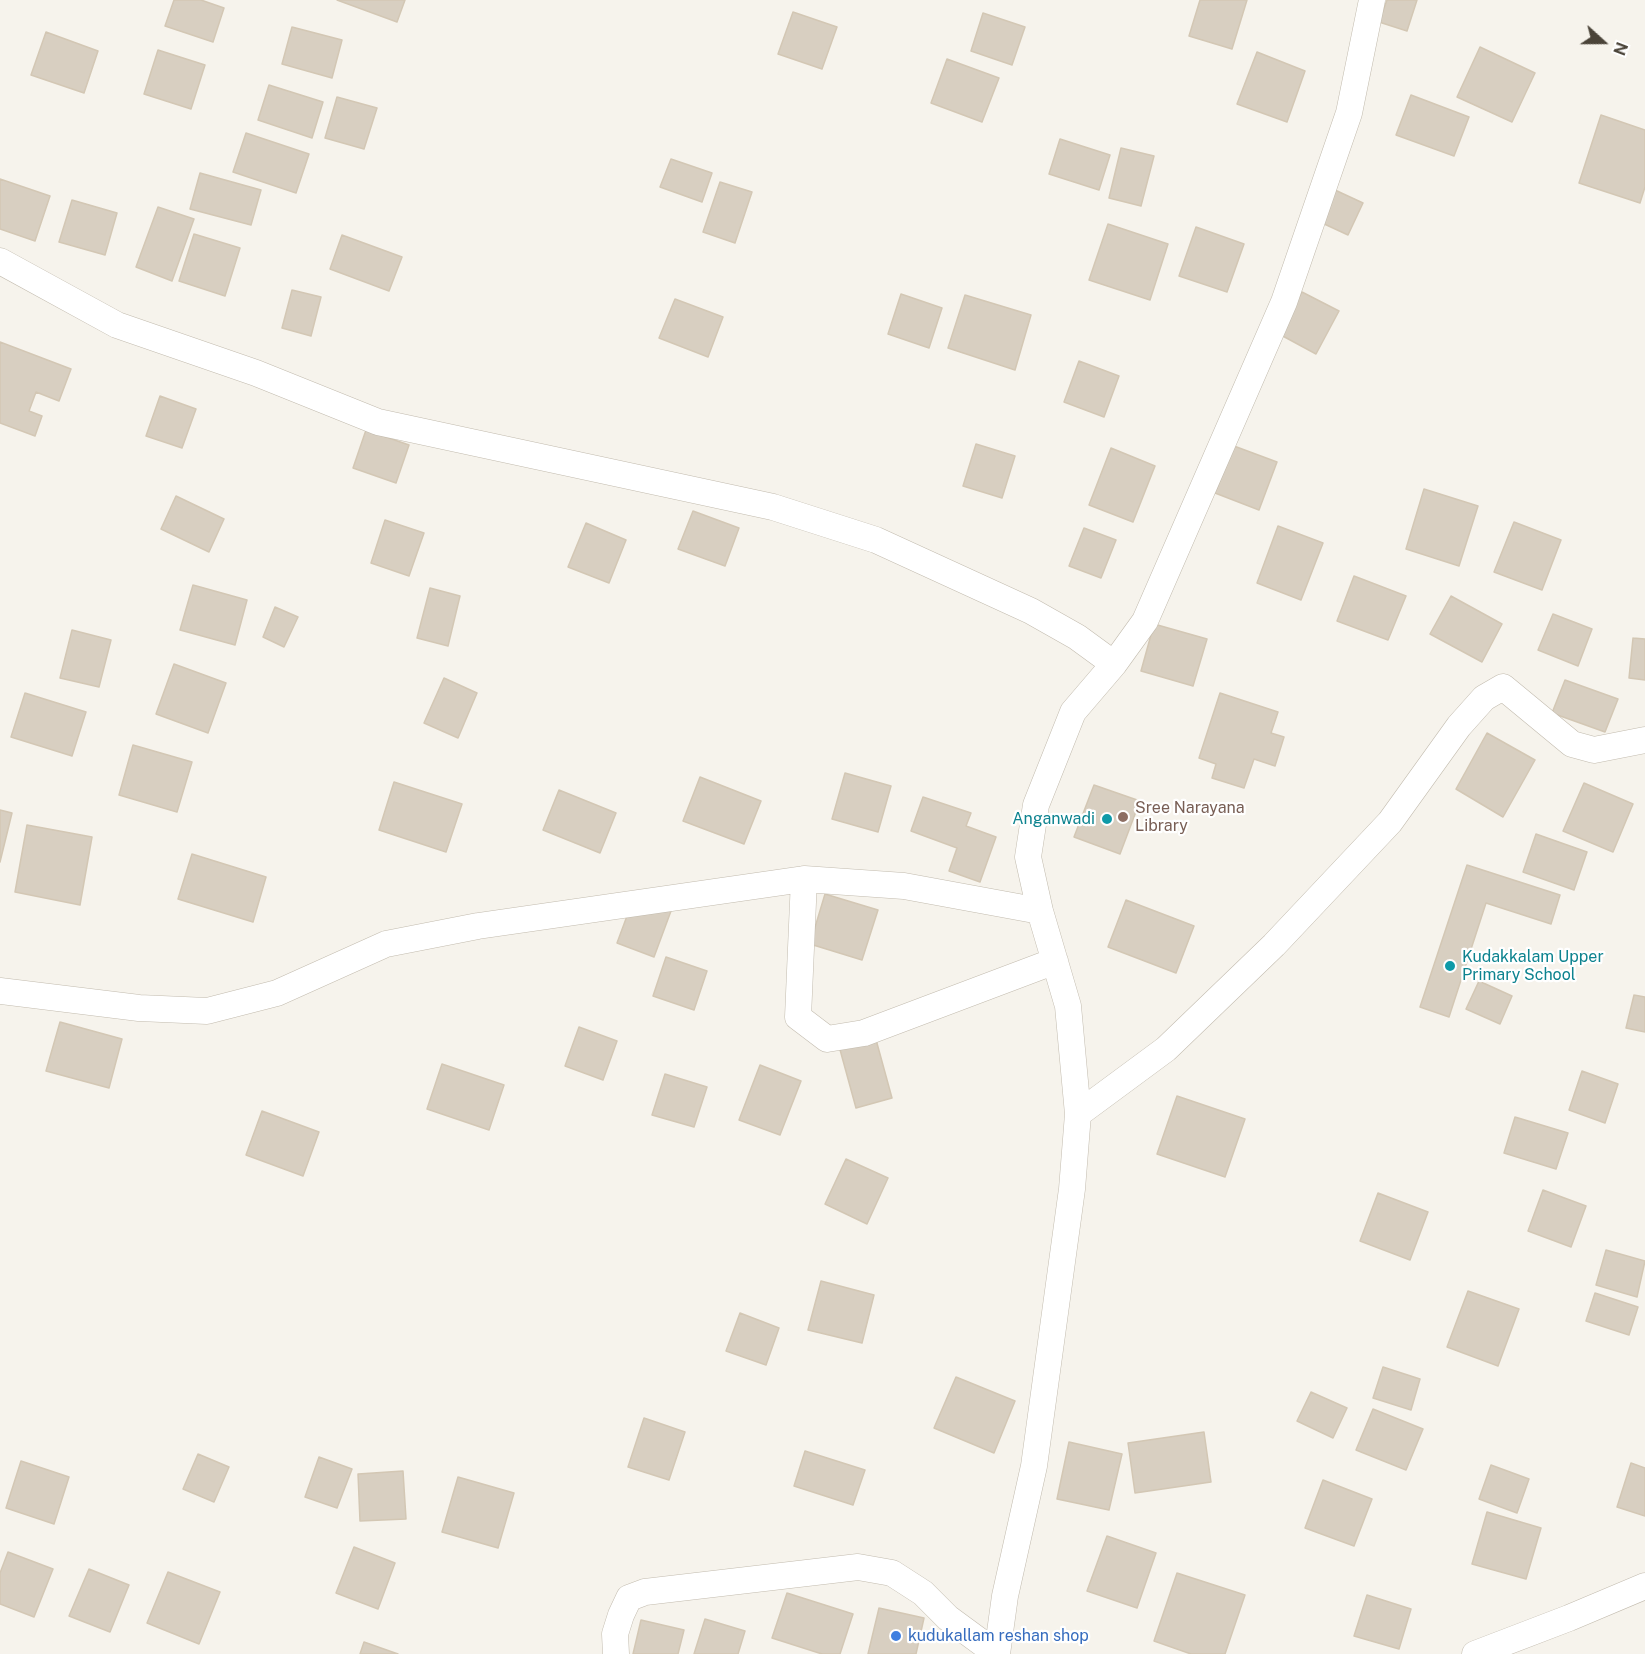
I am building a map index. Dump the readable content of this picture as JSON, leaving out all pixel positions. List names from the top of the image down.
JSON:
{
  "places": [
    "Sree Narayana Library",
    "Anganwadi",
    "Kudakkalam Upper Primary School",
    "kudukallam reshan shop"
  ],
  "north": "right"
}
